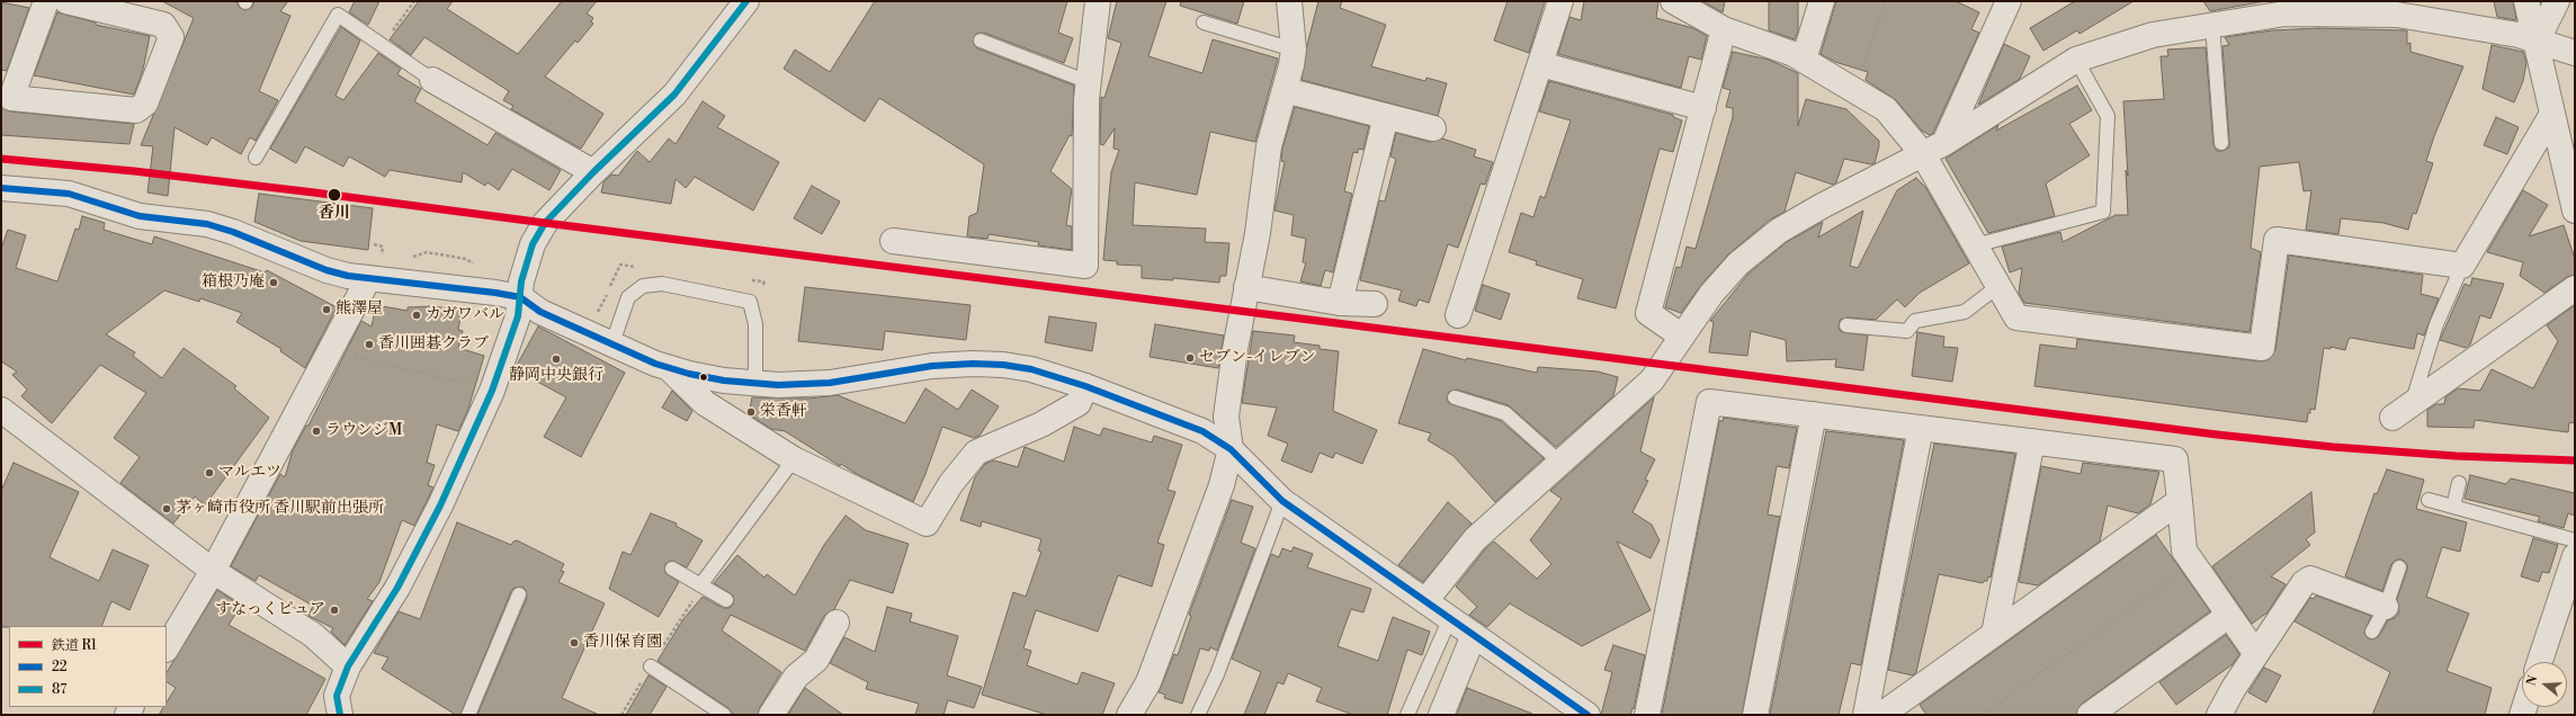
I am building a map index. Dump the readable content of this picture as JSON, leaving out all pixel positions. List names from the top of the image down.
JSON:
{
  "places": [
    "香川",
    "箱根乃庵",
    "熊澤屋",
    "カガワバル",
    "香川囲碁クラブ",
    "セブン-イレブン",
    "静岡中央銀行",
    "栄香軒",
    "ラウンジM",
    "マルエツ",
    "茅ヶ崎市役所 香川駅前出張所",
    "すなっくピュア",
    "香川保育園"
  ],
  "lines": ["transit line 87", "rail line R1", "transit line 22"],
  "legend": ["鉄道 R1", "22", "87"],
  "north": "left"
}
